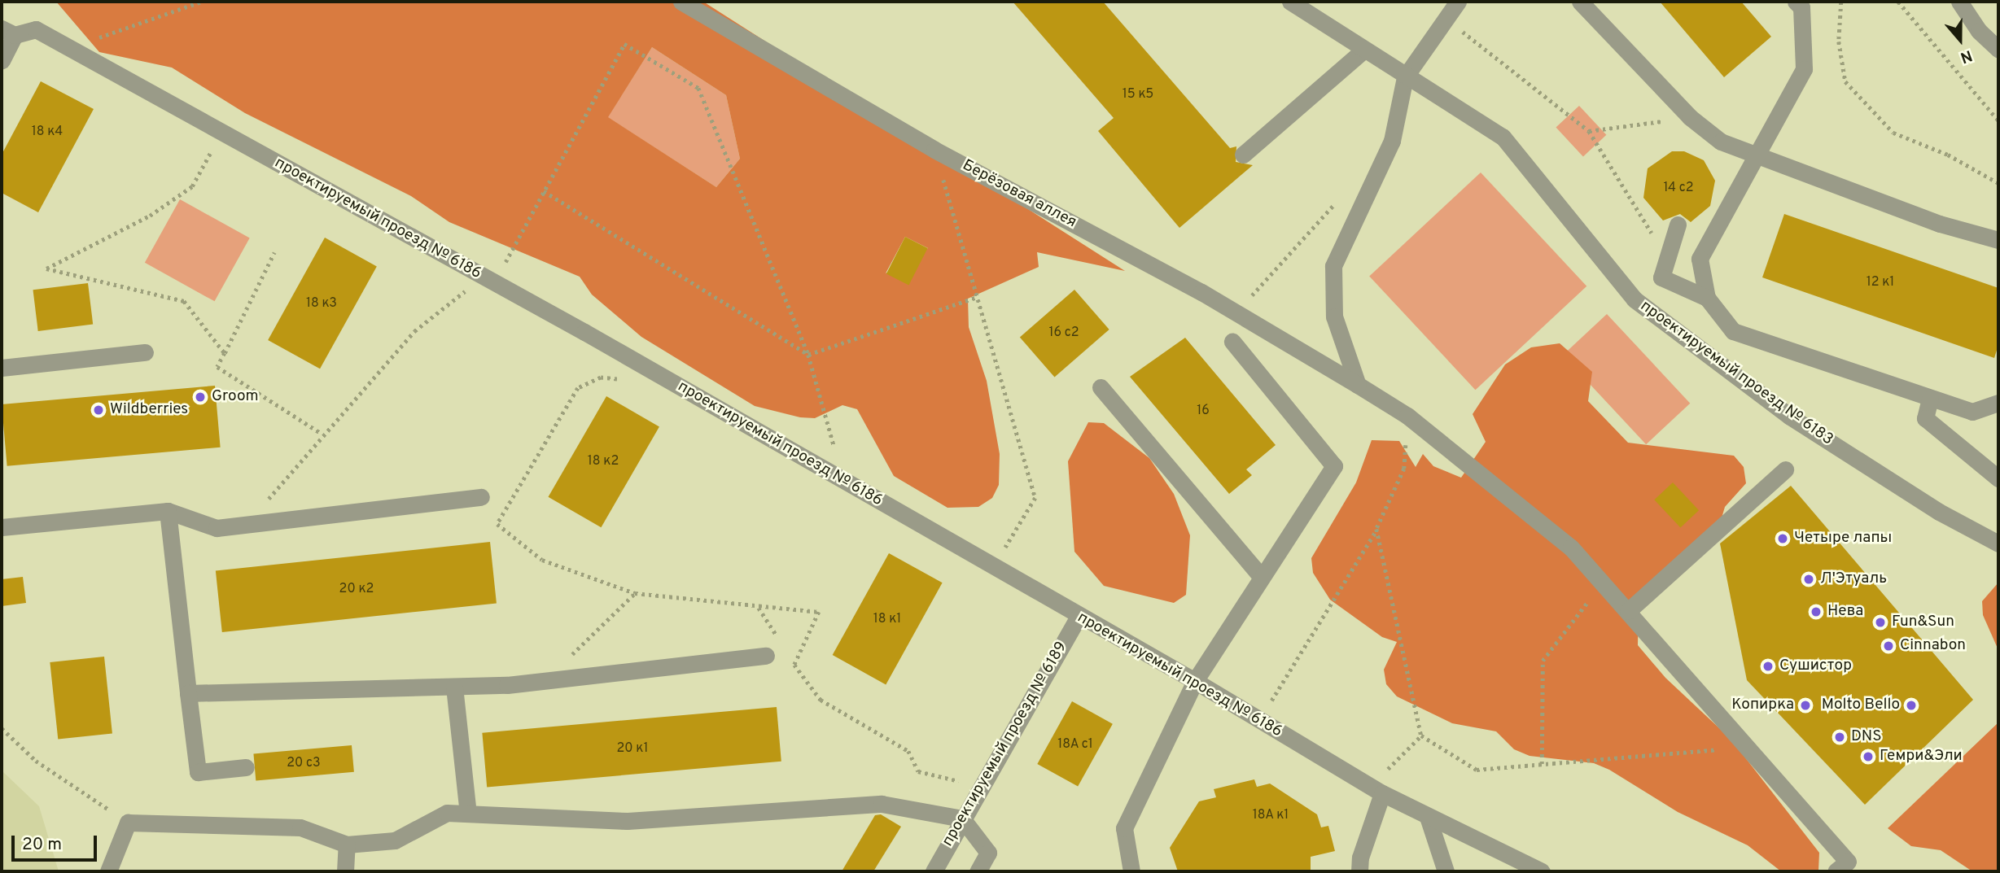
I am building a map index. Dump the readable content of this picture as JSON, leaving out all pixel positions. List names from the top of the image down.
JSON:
{
  "streets": {
    "street": [
      "Берёзовая аллея",
      "проектируемый проезд № 6186",
      "проектируемый проезд № 6183",
      "проектируемый проезд № 6189"
    ]
  },
  "crossings": [
    ["проектируемый проезд № 6186", "проектируемый проезд № 6189"]
  ],
  "places": [
    "Groom",
    "Wildberries",
    "Четыре лапы",
    "Л'Этуаль",
    "Нева",
    "Fun&Sun",
    "Cinnabon",
    "Сушистор",
    "Копирка",
    "Molto Bello",
    "DNS",
    "Гемри&Эли"
  ],
  "house_numbers": [
    "15 к5",
    "18 к4",
    "14 с2",
    "12 к1",
    "18 к3",
    "16 с2",
    "16",
    "18 к2",
    "20 к2",
    "18 к1",
    "18А с1",
    "20 к1",
    "20 с3",
    "18А к1"
  ],
  "scale_bar": "20 m",
  "north": "bottom"
}
